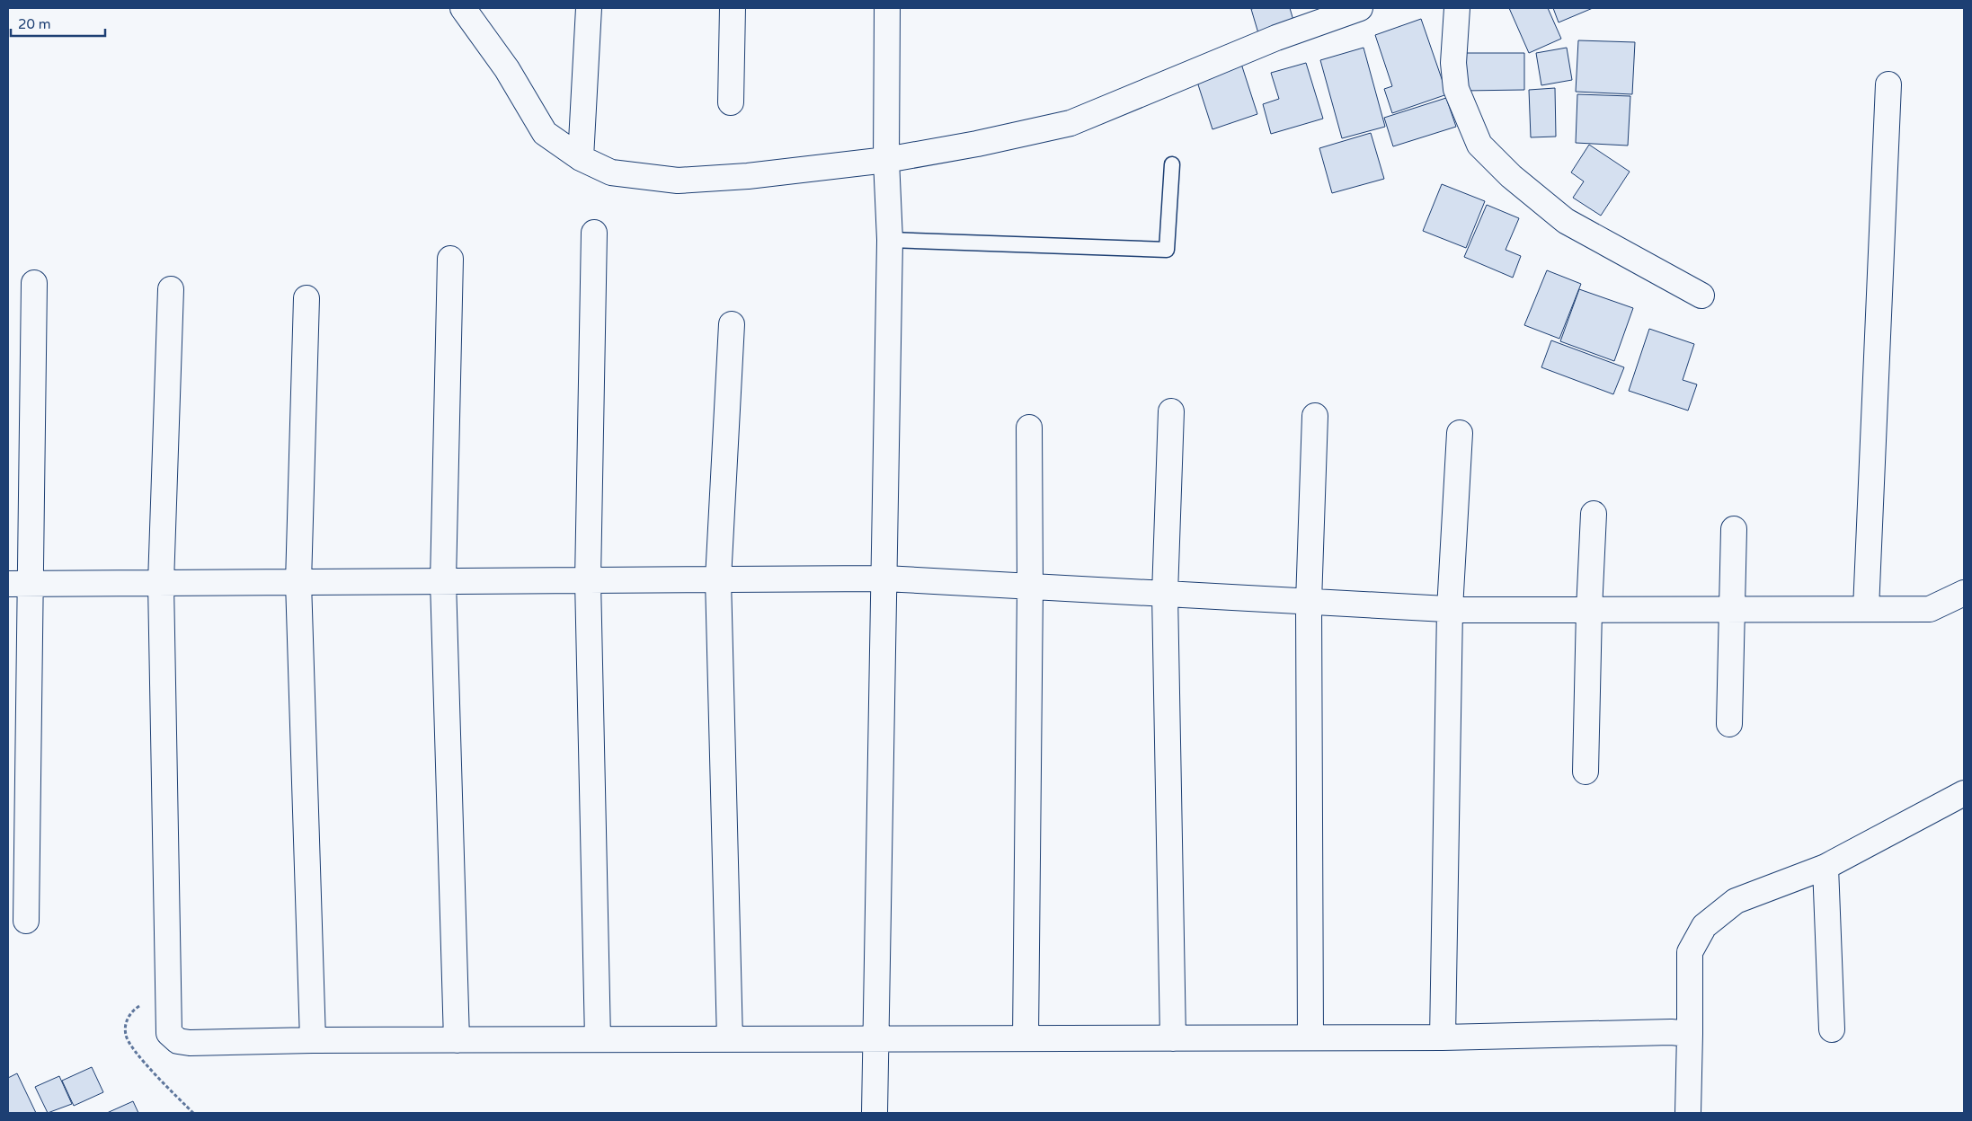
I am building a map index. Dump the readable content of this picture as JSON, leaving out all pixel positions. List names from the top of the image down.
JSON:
{
  "scale_bar": "20 m"
}
